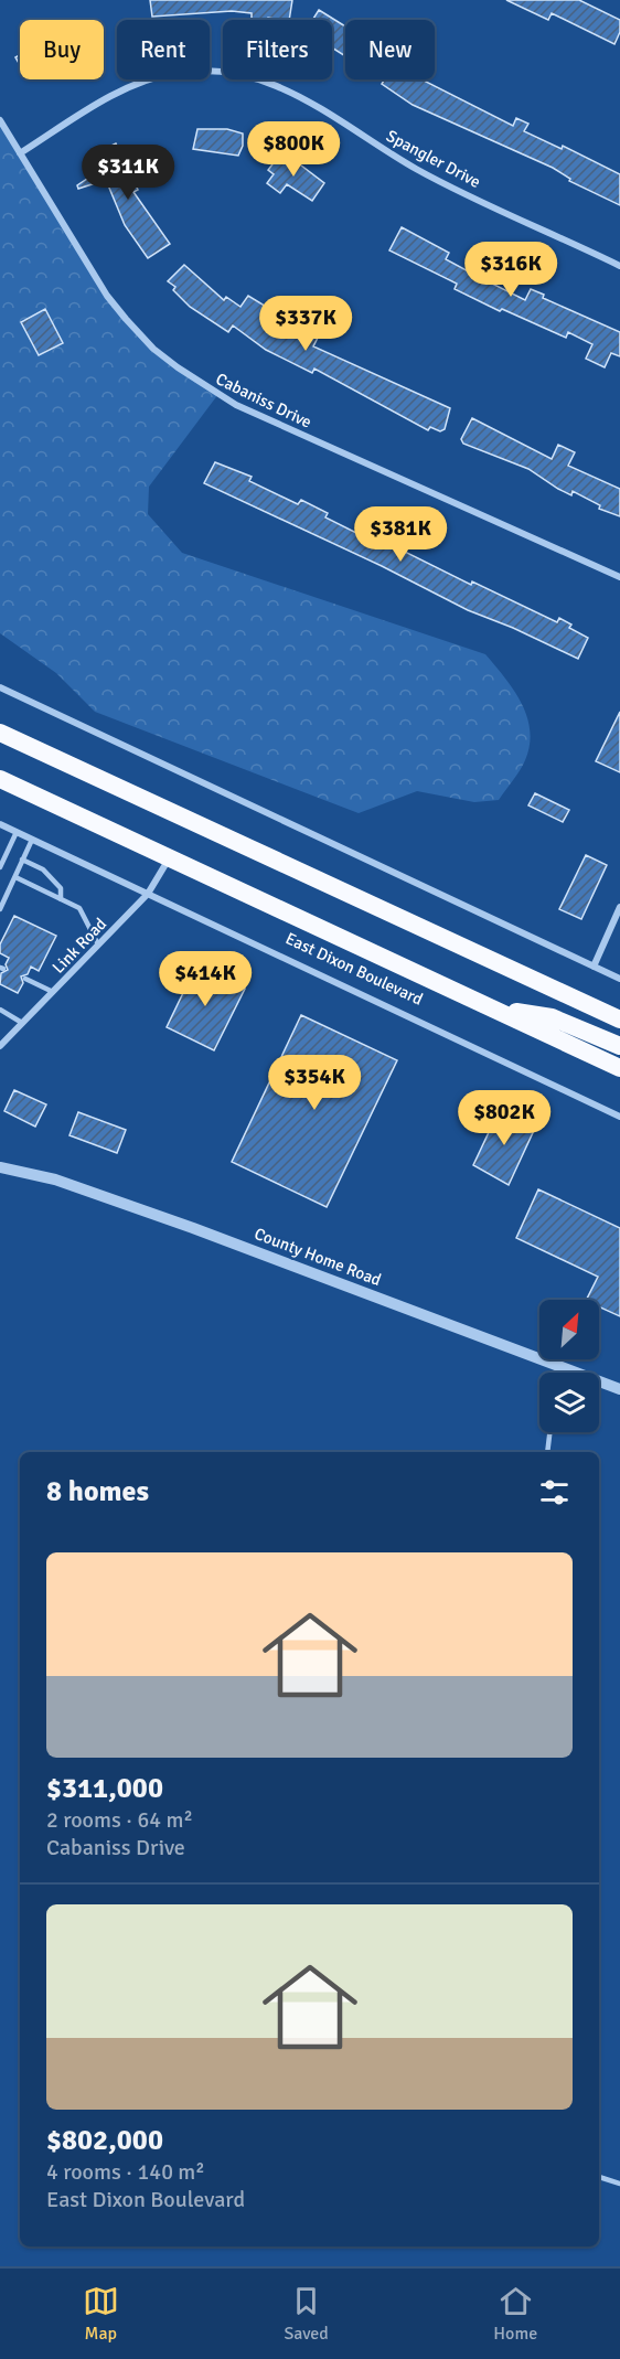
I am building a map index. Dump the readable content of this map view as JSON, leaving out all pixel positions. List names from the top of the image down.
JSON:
{
  "streets": {
    "highway": ["East Dixon Boulevard"],
    "street": [
      "Spangler Drive",
      "Cabaniss Drive",
      "Link Road",
      "County Home Road"
    ]
  },
  "crossings": [
    ["Spangler Drive", "Cabaniss Drive"],
    ["Link Road", "East Dixon Boulevard"]
  ],
  "north": "top right",
  "page": {
    "chip": [
      "Buy",
      "Rent",
      "Filters",
      "New"
    ],
    "price": [
      "$800K",
      "$311K",
      "$316K",
      "$337K",
      "$381K",
      "$414K",
      "$354K",
      "$802K"
    ],
    "heading": "8 homes",
    "list": [
      {
        "name": "$311,000",
        "note": "2 rooms · 64 m² · Cabaniss Drive"
      },
      {
        "name": "$802,000",
        "note": "4 rooms · 140 m² · East Dixon Boulevard"
      }
    ],
    "tabs": ["Map", "Saved", "Home"]
  }
}
